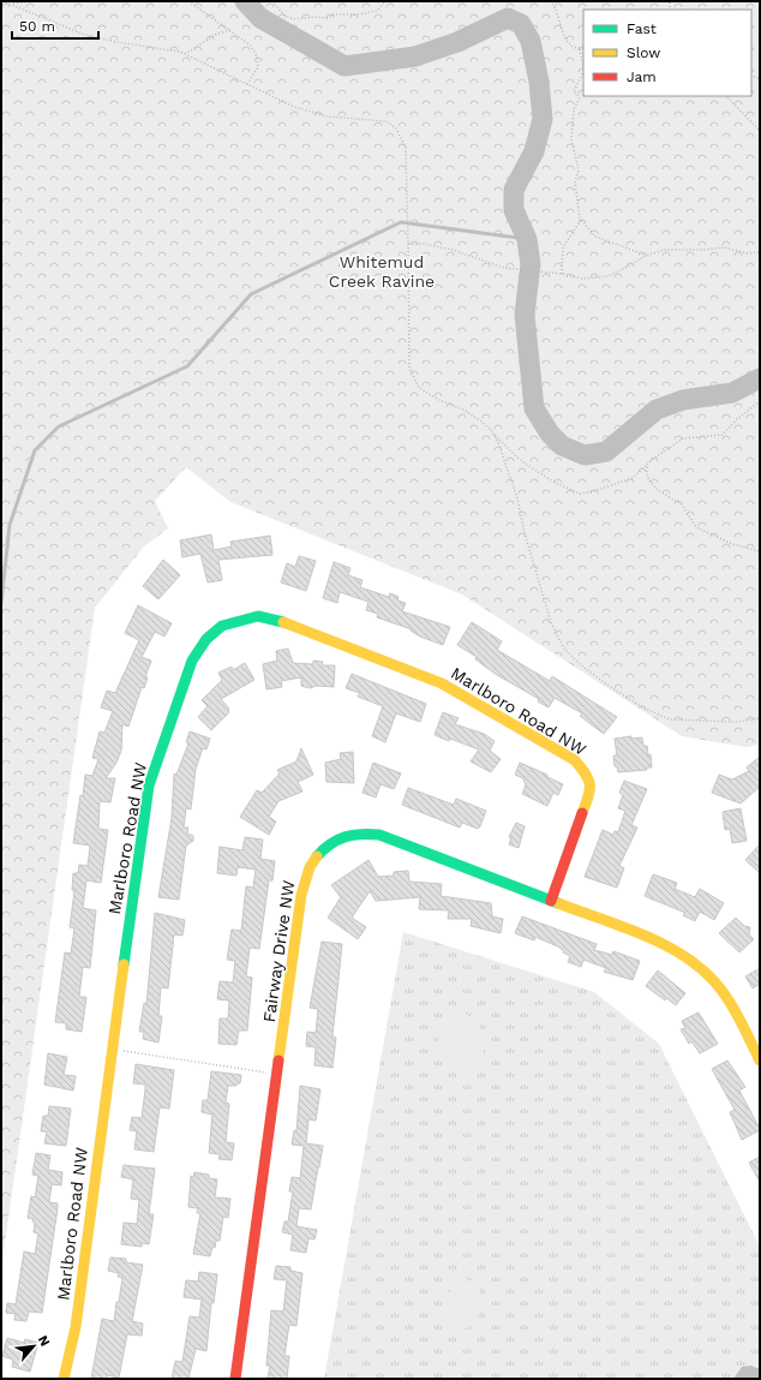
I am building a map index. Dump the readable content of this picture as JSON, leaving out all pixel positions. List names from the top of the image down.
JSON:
{
  "streets": {
    "street": ["Marlboro Road NW", "Fairway Drive NW"]
  },
  "crossings": [
    ["Marlboro Road NW", "Fairway Drive NW"]
  ],
  "parks": ["Whitemud Creek Ravine"],
  "legend": ["Fast", "Slow", "Jam"],
  "scale_bar": "50 m",
  "north": "top right"
}
